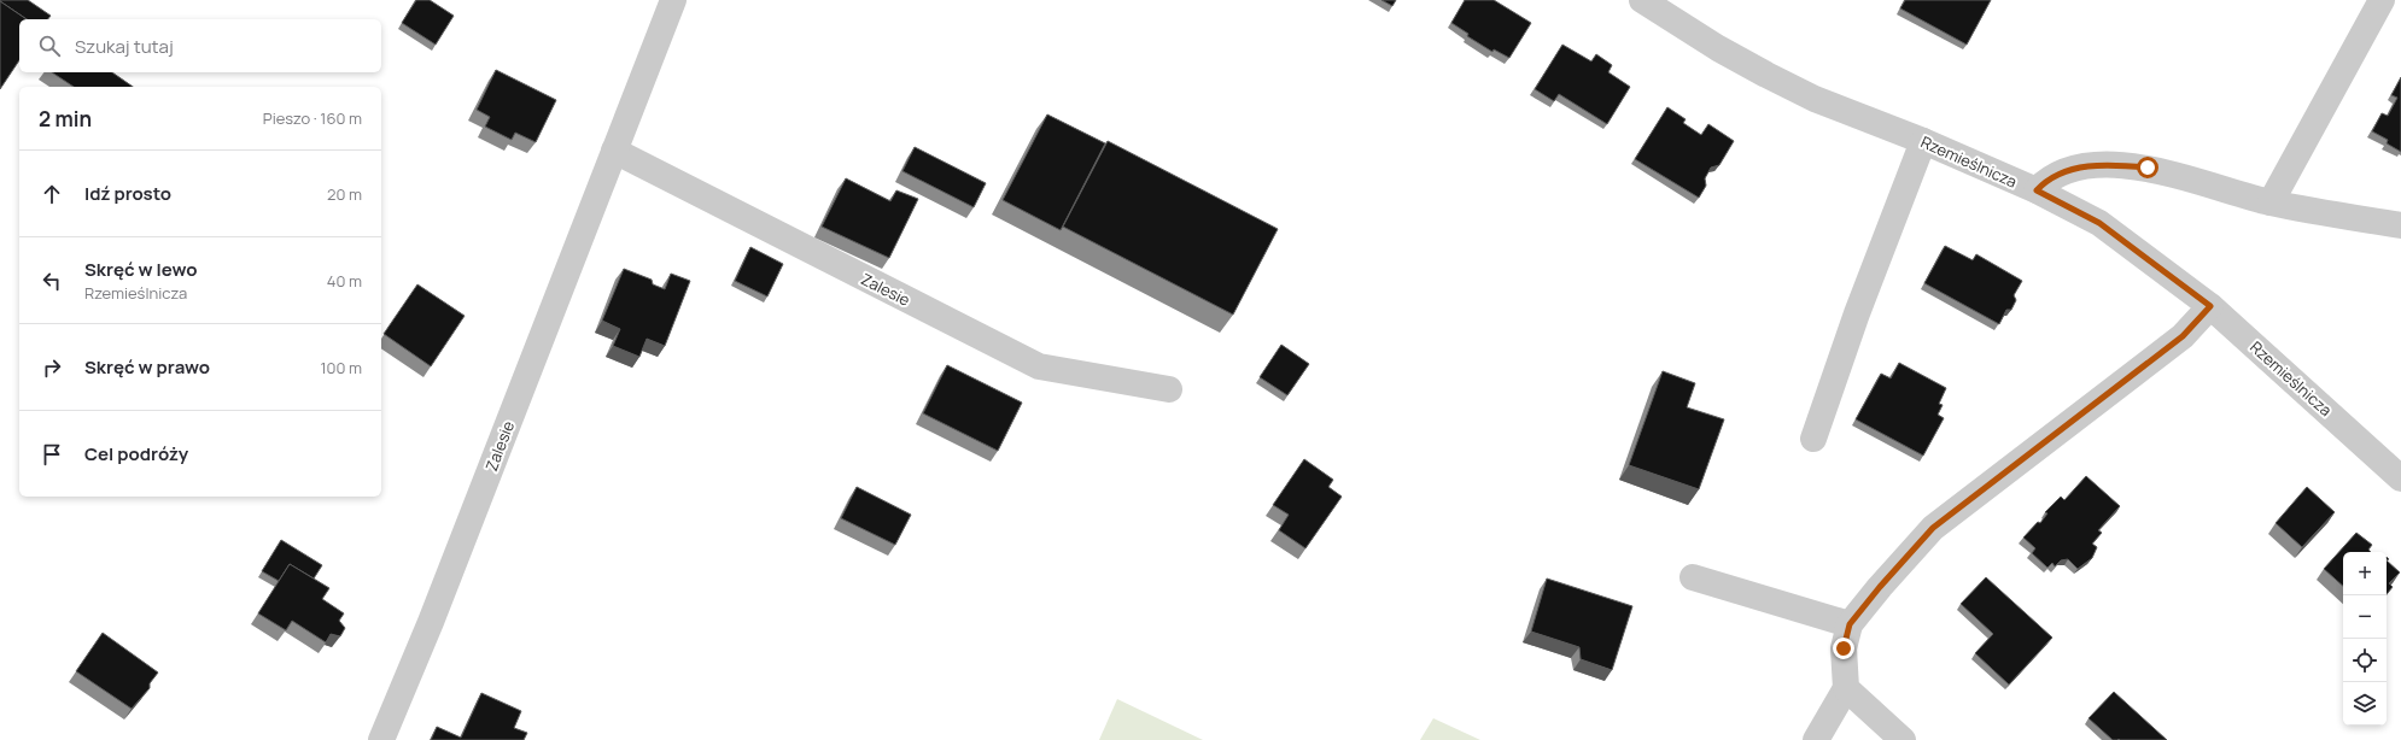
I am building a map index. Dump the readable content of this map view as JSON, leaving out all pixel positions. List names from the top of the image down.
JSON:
{
  "streets": {
    "street": ["Rzemieślnicza", "Zalesie"]
  },
  "page": {
    "search": "Szukaj tutaj",
    "heading": ["2 min", "Pieszo · 160 m"],
    "list": [
      ["Idź prosto", "20 m"],
      ["Skręć w lewo", "Rzemieślnicza", "40 m"],
      ["Skręć w prawo", "100 m"],
      "Cel podróży"
    ],
    "map_buttons": ["+", "−"]
  }
}
